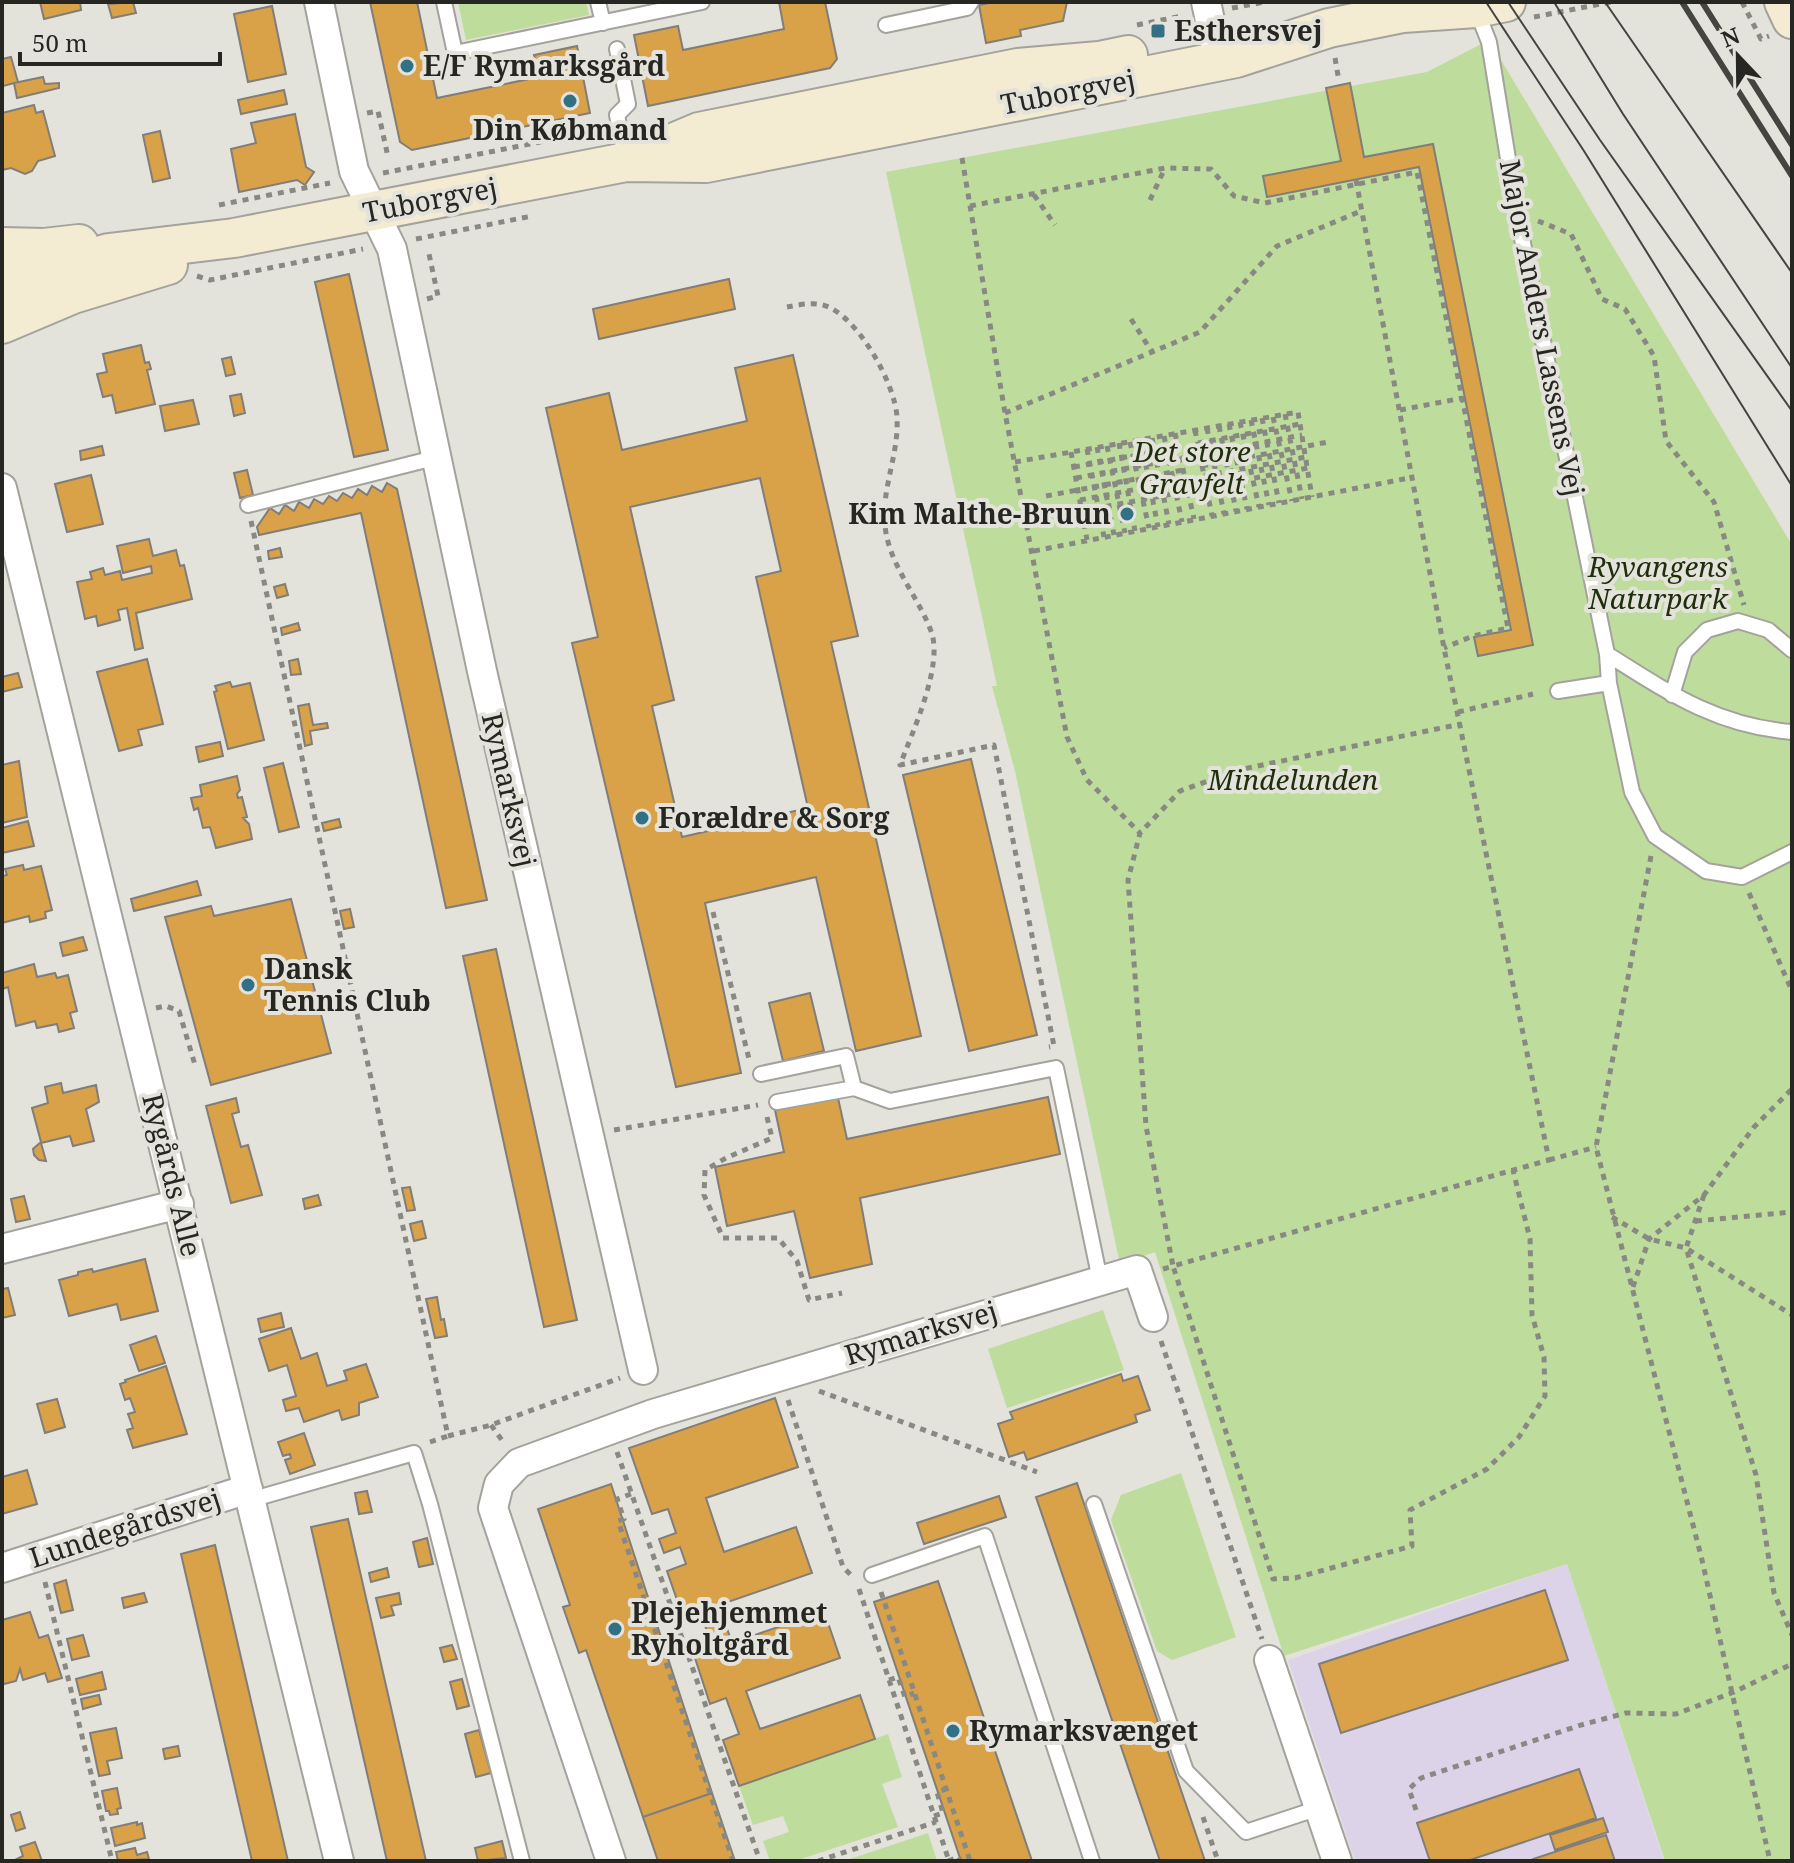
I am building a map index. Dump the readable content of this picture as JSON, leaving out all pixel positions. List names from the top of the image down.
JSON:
{
  "streets": {
    "street": [
      "Tuborgvej",
      "Rymarksvej",
      "Rygårds Alle",
      "Lundegårdsvej"
    ],
    "lane": ["Major Anders Lassens Vej"]
  },
  "crossings": [
    ["Tuborgvej", "Major Anders Lassens Vej"],
    ["Tuborgvej", "Rymarksvej"],
    ["Rygårds Alle", "Lundegårdsvej"]
  ],
  "parks": ["Det store Gravfelt", "Ryvangens Naturpark", "Mindelunden"],
  "places": {
    "transit": ["Esthersvej"],
    "other": [
      "E/F Rymarksgård",
      "Din Købmand",
      "Kim Malthe-Bruun",
      "Forældre & Sorg",
      "Dansk Tennis Club",
      "Plejehjemmet Ryholtgård",
      "Rymarksvænget"
    ]
  },
  "scale_bar": "50 m",
  "north": "top"
}
